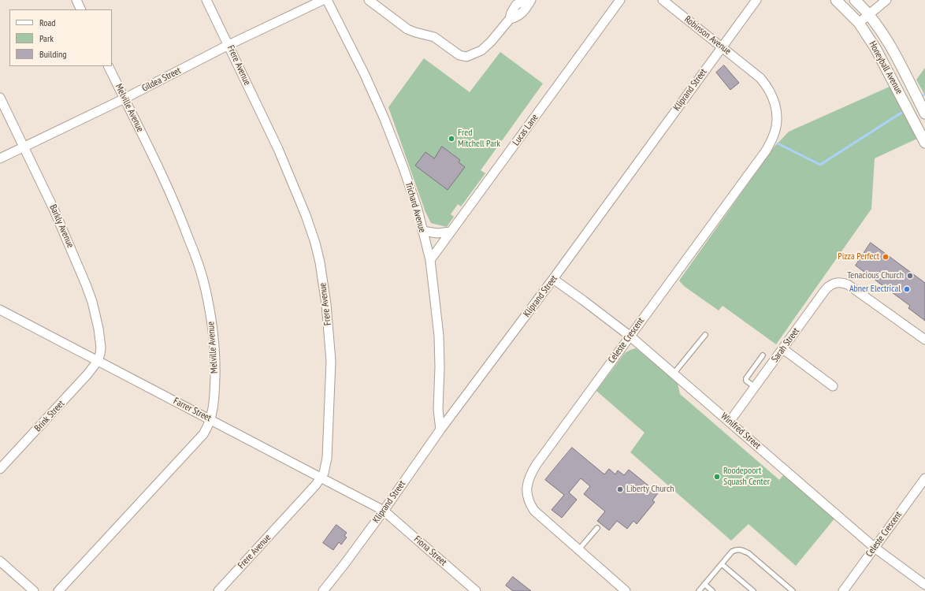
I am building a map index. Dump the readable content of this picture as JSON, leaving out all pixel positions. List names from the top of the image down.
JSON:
{
  "streets": {
    "street": [
      "Robinson Avenue",
      "Frere Avenue",
      "Honeyball Avenue",
      "Gildea Street",
      "Kliprand Street",
      "Melville Avenue",
      "Lucas Lane",
      "Trichard Avenue",
      "Barkly Avenue",
      "Celeste Crescent",
      "Sarah Street",
      "Farrer Street",
      "Brink Street",
      "Winifred Street",
      "Fiona Street"
    ]
  },
  "crossings": [
    ["Robinson Avenue", "Kliprand Street"],
    ["Robinson Avenue", "Celeste Crescent"],
    ["Frere Avenue", "Gildea Street"],
    ["Frere Avenue", "Farrer Street"],
    ["Gildea Street", "Melville Avenue"],
    ["Gildea Street", "Barkly Avenue"],
    ["Kliprand Street", "Trichard Avenue"],
    ["Kliprand Street", "Farrer Street"],
    ["Kliprand Street", "Winifred Street"],
    ["Kliprand Street", "Fiona Street"],
    ["Melville Avenue", "Farrer Street"],
    ["Lucas Lane", "Trichard Avenue"],
    ["Barkly Avenue", "Farrer Street"],
    ["Barkly Avenue", "Brink Street"],
    ["Celeste Crescent", "Winifred Street"],
    ["Sarah Street", "Winifred Street"],
    ["Farrer Street", "Brink Street"],
    ["Farrer Street", "Fiona Street"]
  ],
  "places": [
    "Fred Mitchell Park",
    "Pizza Perfect",
    "Tenacious Church",
    "Abner Electrical",
    "Roodepoort Squash Center",
    "Liberty Church"
  ],
  "legend": ["Road", "Park", "Building"]
}
